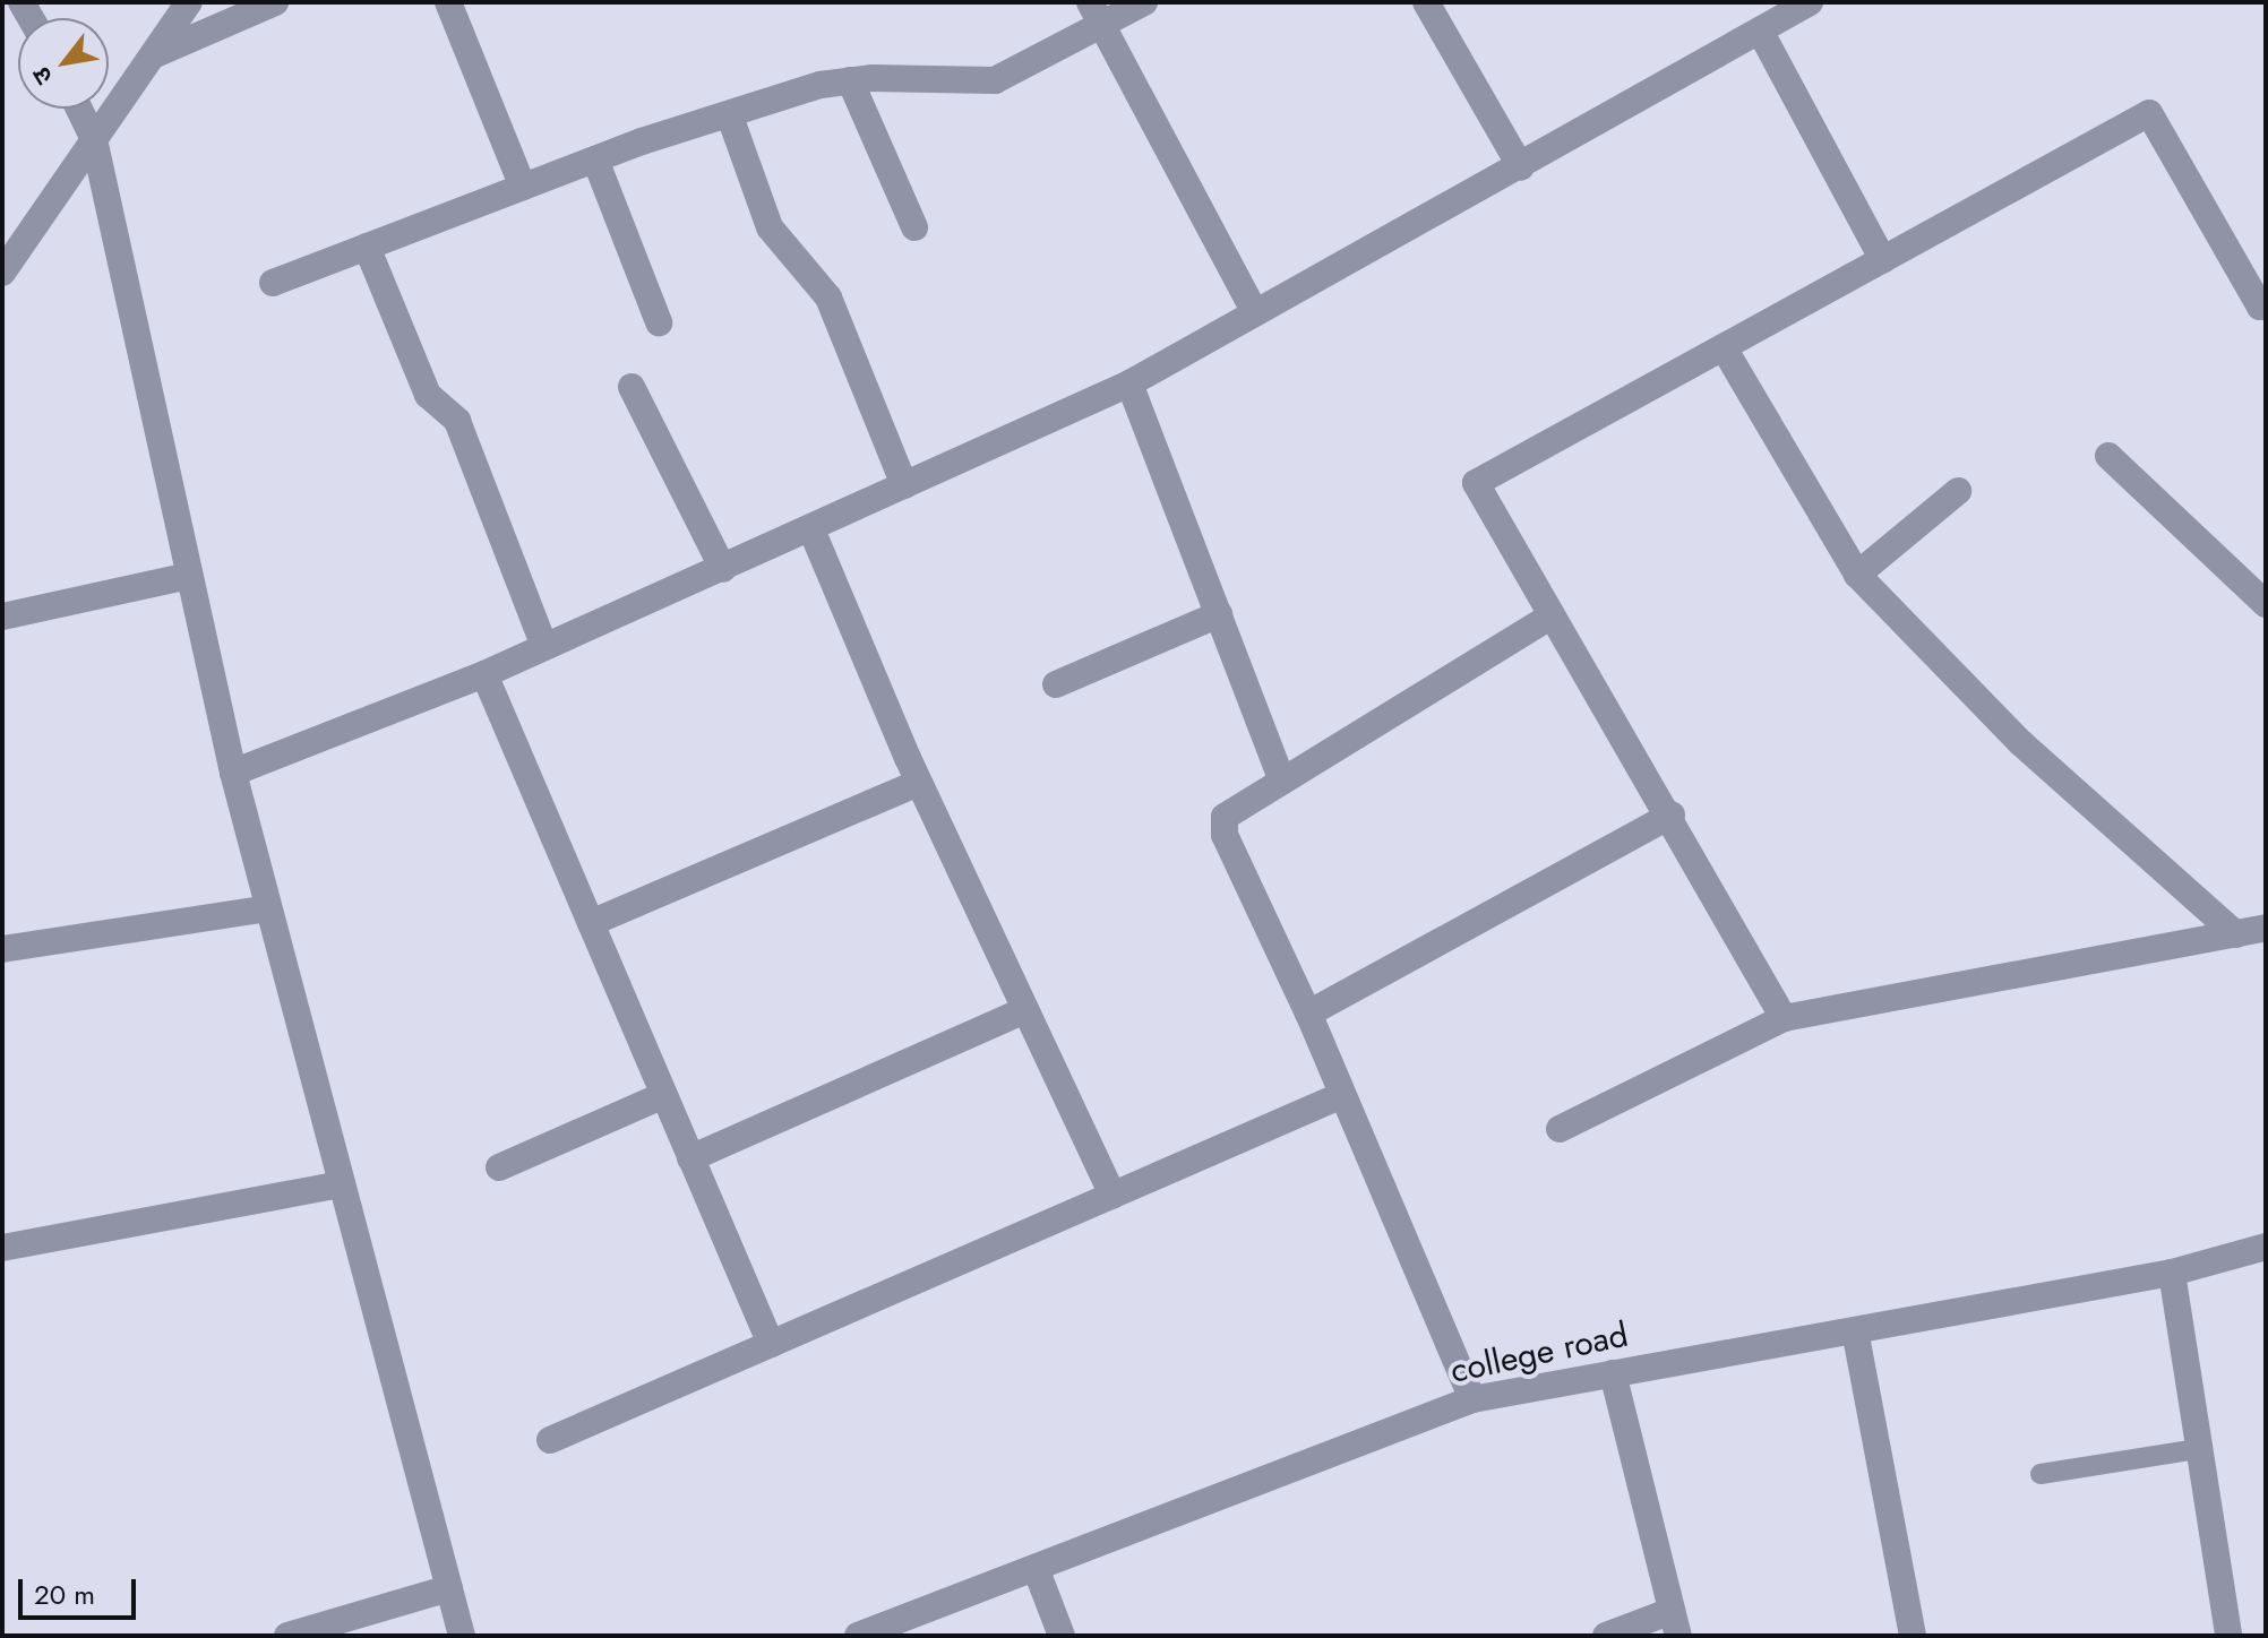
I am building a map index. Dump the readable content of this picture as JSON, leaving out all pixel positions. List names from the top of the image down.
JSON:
{
  "streets": {
    "street": ["college road"]
  },
  "scale_bar": "20 m",
  "north": "bottom left"
}
